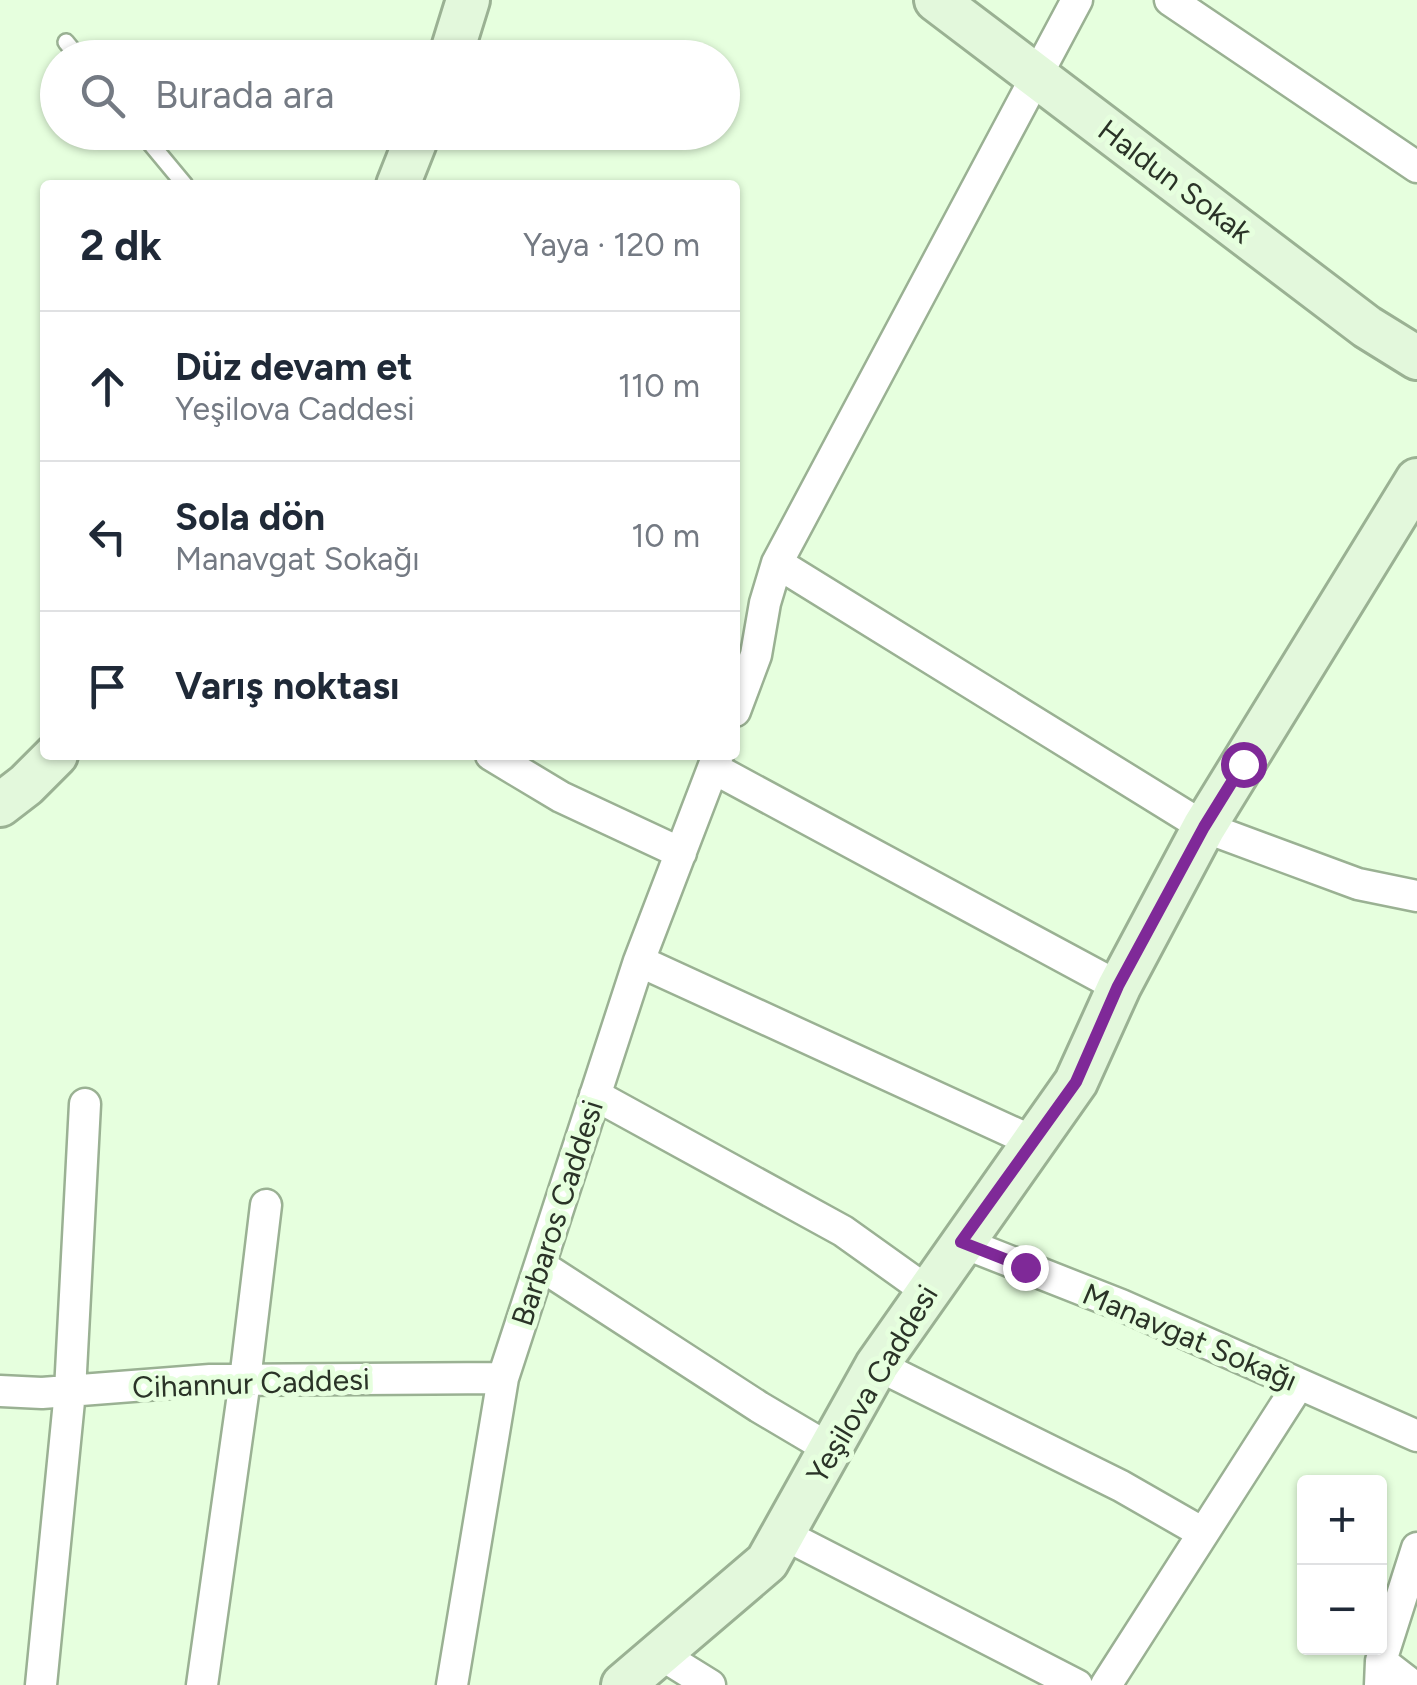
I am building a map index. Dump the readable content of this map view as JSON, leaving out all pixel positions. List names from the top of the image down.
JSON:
{
  "streets": {
    "street": [
      "Haldun Sokak",
      "Barbaros Caddesi",
      "Manavgat Sokağı",
      "Cihannur Caddesi",
      "Yeşilova Caddesi"
    ]
  },
  "crossings": [
    ["Barbaros Caddesi", "Cihannur Caddesi"],
    ["Manavgat Sokağı", "Yeşilova Caddesi"]
  ],
  "page": {
    "search": "Burada ara",
    "heading": ["2 dk", "Yaya · 120 m"],
    "list": [
      ["Düz devam et", "Yeşilova Caddesi", "110 m"],
      ["Sola dön", "Manavgat Sokağı", "10 m"],
      "Varış noktası"
    ],
    "map_buttons": ["+", "−"]
  }
}
